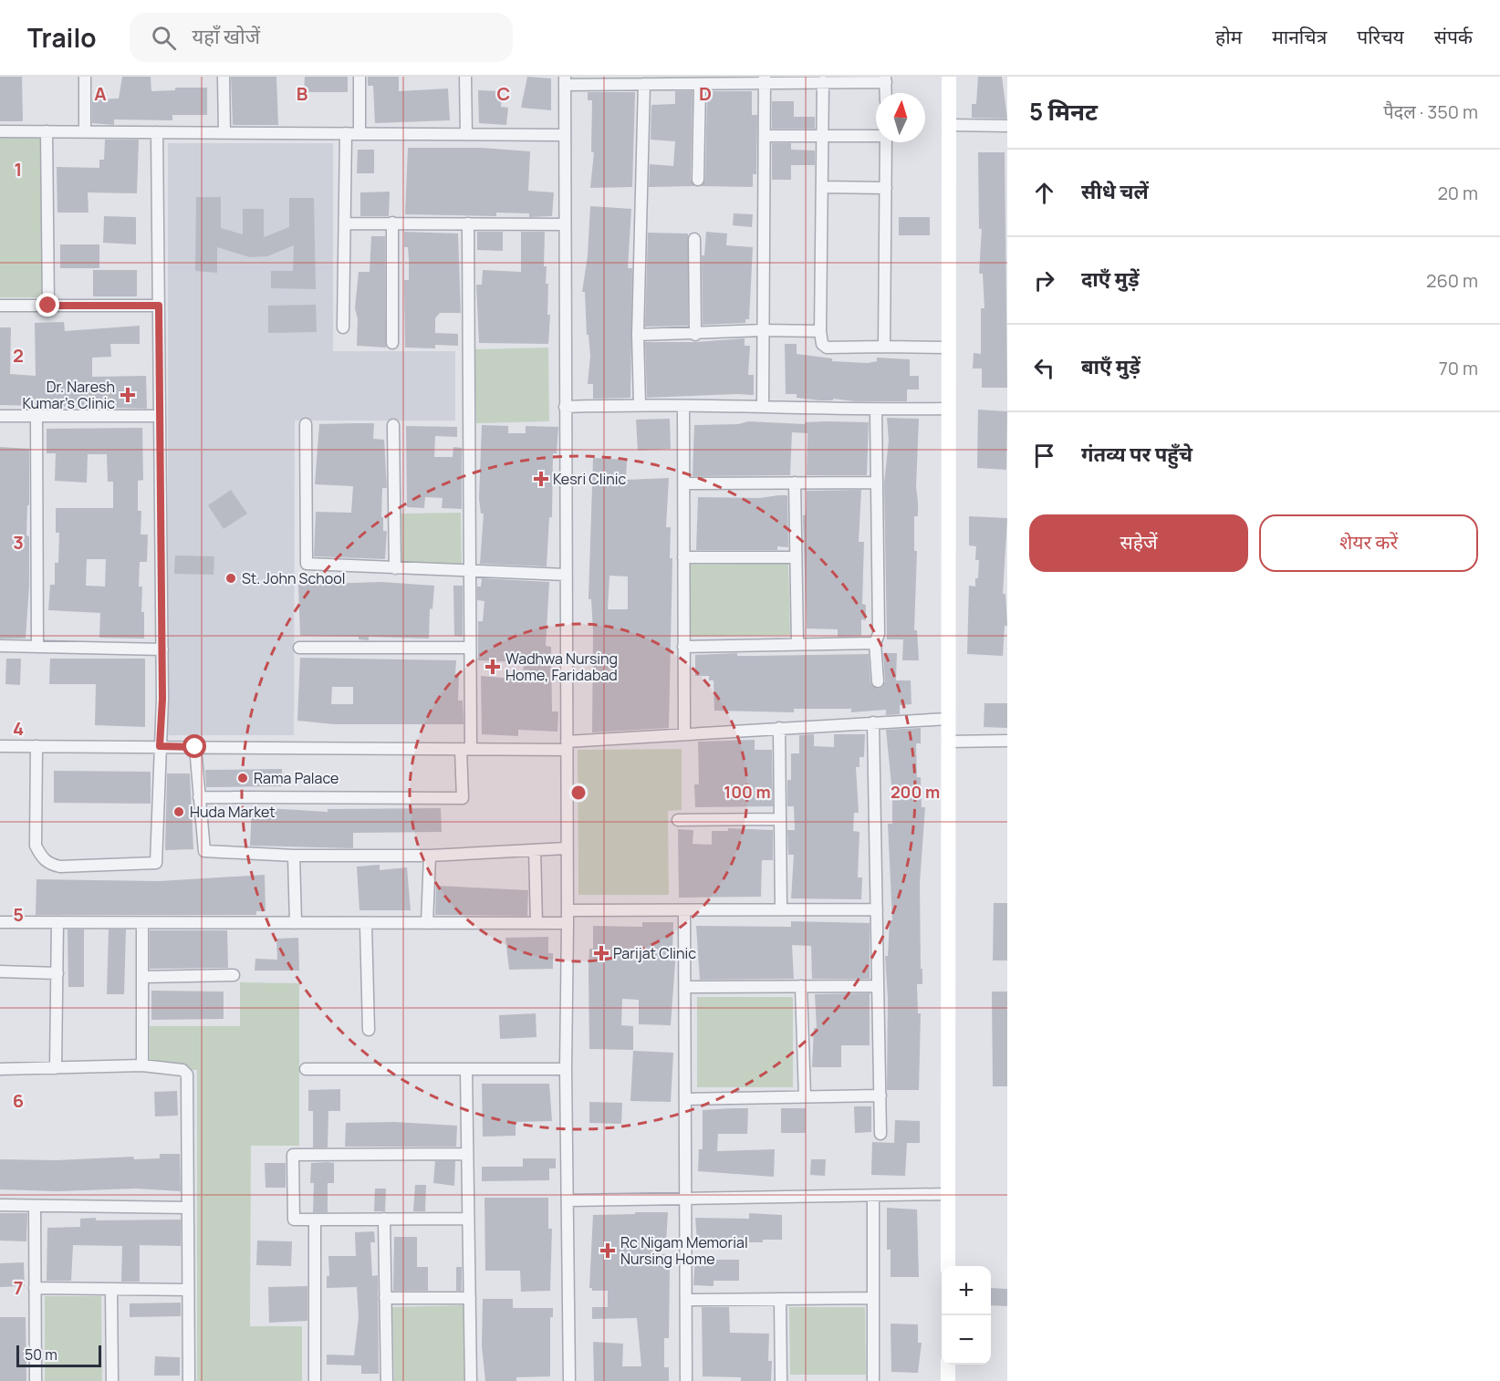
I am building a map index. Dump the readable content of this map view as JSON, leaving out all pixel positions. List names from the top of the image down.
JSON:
{
  "places": {
    "health": [
      "Dr. Naresh Kumar's Clinic",
      "Kesri Clinic",
      "Wadhwa Nursing Home, Faridabad",
      "Parijat Clinic",
      "Rc Nigam Memorial Nursing Home"
    ],
    "other": ["St. John School", "Rama Palace", "Huda Market"]
  },
  "scale_bar": "50 m",
  "north": "top",
  "page": {
    "header": "Trailo",
    "search": "यहाँ खोजें",
    "nav": [
      "होम",
      "मानचित्र",
      "परिचय",
      "संपर्क"
    ],
    "heading": ["5 मिनट", "पैदल · 350 m"],
    "list": [
      ["सीधे चलें", "20 m"],
      ["दाएँ मुड़ें", "260 m"],
      ["बाएँ मुड़ें", "70 m"],
      "गंतव्य पर पहुँचे"
    ],
    "buttons": ["सहेजें", "शेयर करें"],
    "map_buttons": ["+", "−"],
    "scale": "50 m"
  },
  "grid": {
    "columns": [
      "A",
      "B",
      "C",
      "D"
    ],
    "rows": [
      "1",
      "2",
      "3",
      "4",
      "5",
      "6",
      "7"
    ]
  },
  "rings": ["100 m", "200 m"]
}
